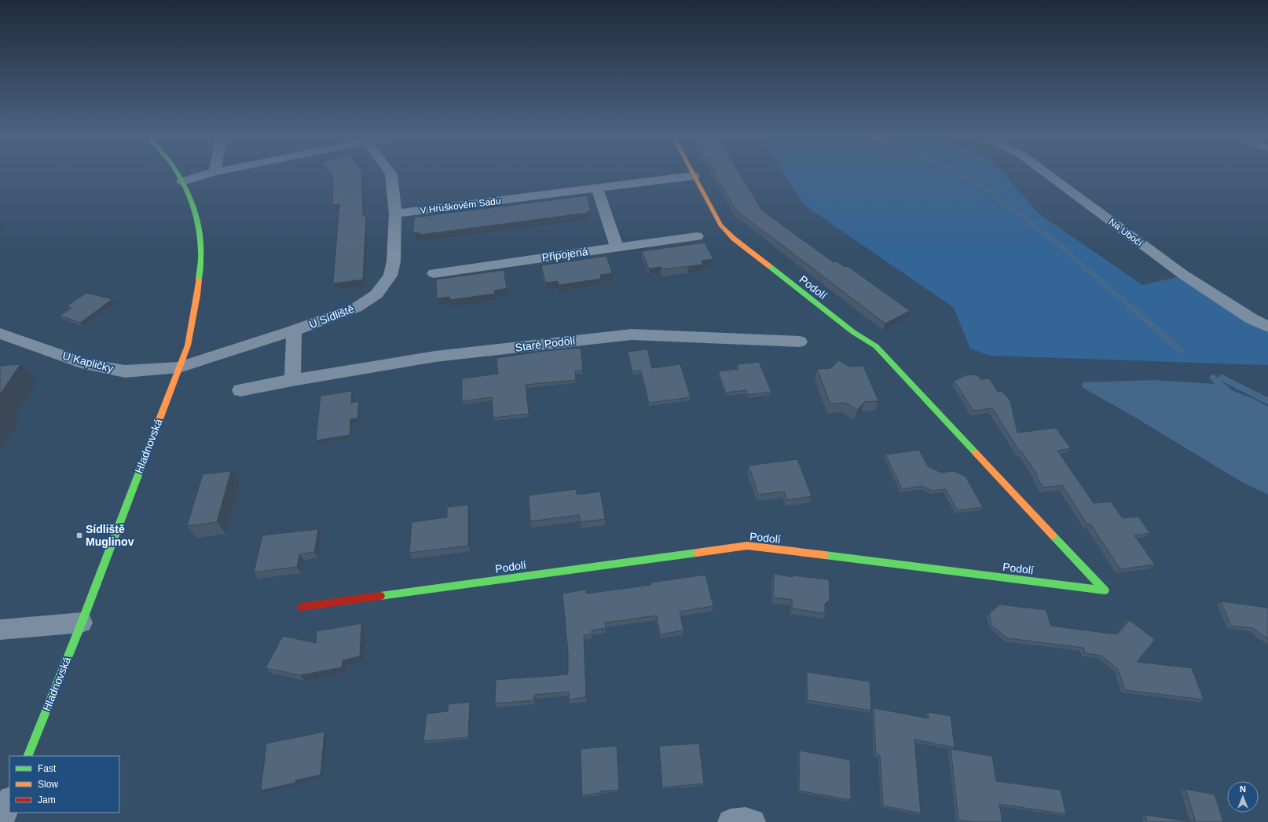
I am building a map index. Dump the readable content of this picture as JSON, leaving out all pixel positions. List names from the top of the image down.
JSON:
{
  "streets": {
    "street": [
      "V Hruškovém Sadu",
      "Na Úbočí",
      "Připojená",
      "Podolí",
      "U Sídliště",
      "Staré Podolí",
      "U Kapličky",
      "Hladnovská"
    ]
  },
  "crossings": [
    ["V Hruškovém Sadu", "Podolí"],
    ["V Hruškovém Sadu", "U Sídliště"],
    ["U Sídliště", "U Kapličky"],
    ["U Sídliště", "Hladnovská"],
    ["U Kapličky", "Hladnovská"]
  ],
  "places": {
    "transit": ["Sídliště Muglinov"]
  },
  "legend": ["Fast", "Slow", "Jam"],
  "north": "top"
}
